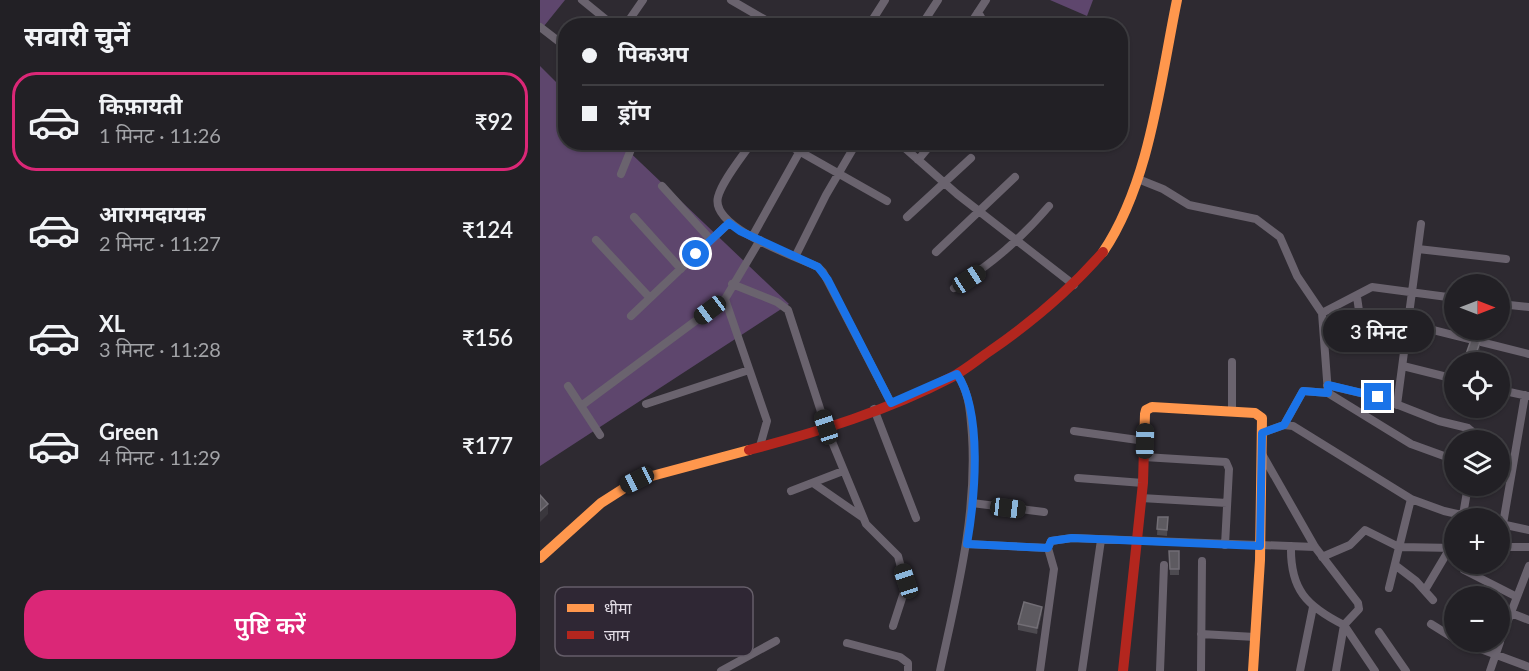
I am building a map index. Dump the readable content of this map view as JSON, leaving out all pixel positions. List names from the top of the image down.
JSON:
{
  "legend": ["धीमा", "जाम"],
  "north": "right",
  "page": {
    "heading": "सवारी चुनें",
    "banner": ["पिकअप", "ड्रॉप"],
    "list": [
      {
        "name": "किफ़ायती",
        "note": "1 मिनट · 11:26",
        "value": "₹92"
      },
      {
        "name": "आरामदायक",
        "note": "2 मिनट · 11:27",
        "value": "₹124"
      },
      {
        "name": "XL",
        "note": "3 मिनट · 11:28",
        "value": "₹156"
      },
      {
        "name": "Green",
        "note": "4 मिनट · 11:29",
        "value": "₹177"
      }
    ],
    "map_buttons": ["+", "−"],
    "bubble": "3 मिनट",
    "buttons": "पुष्टि करें"
  }
}
